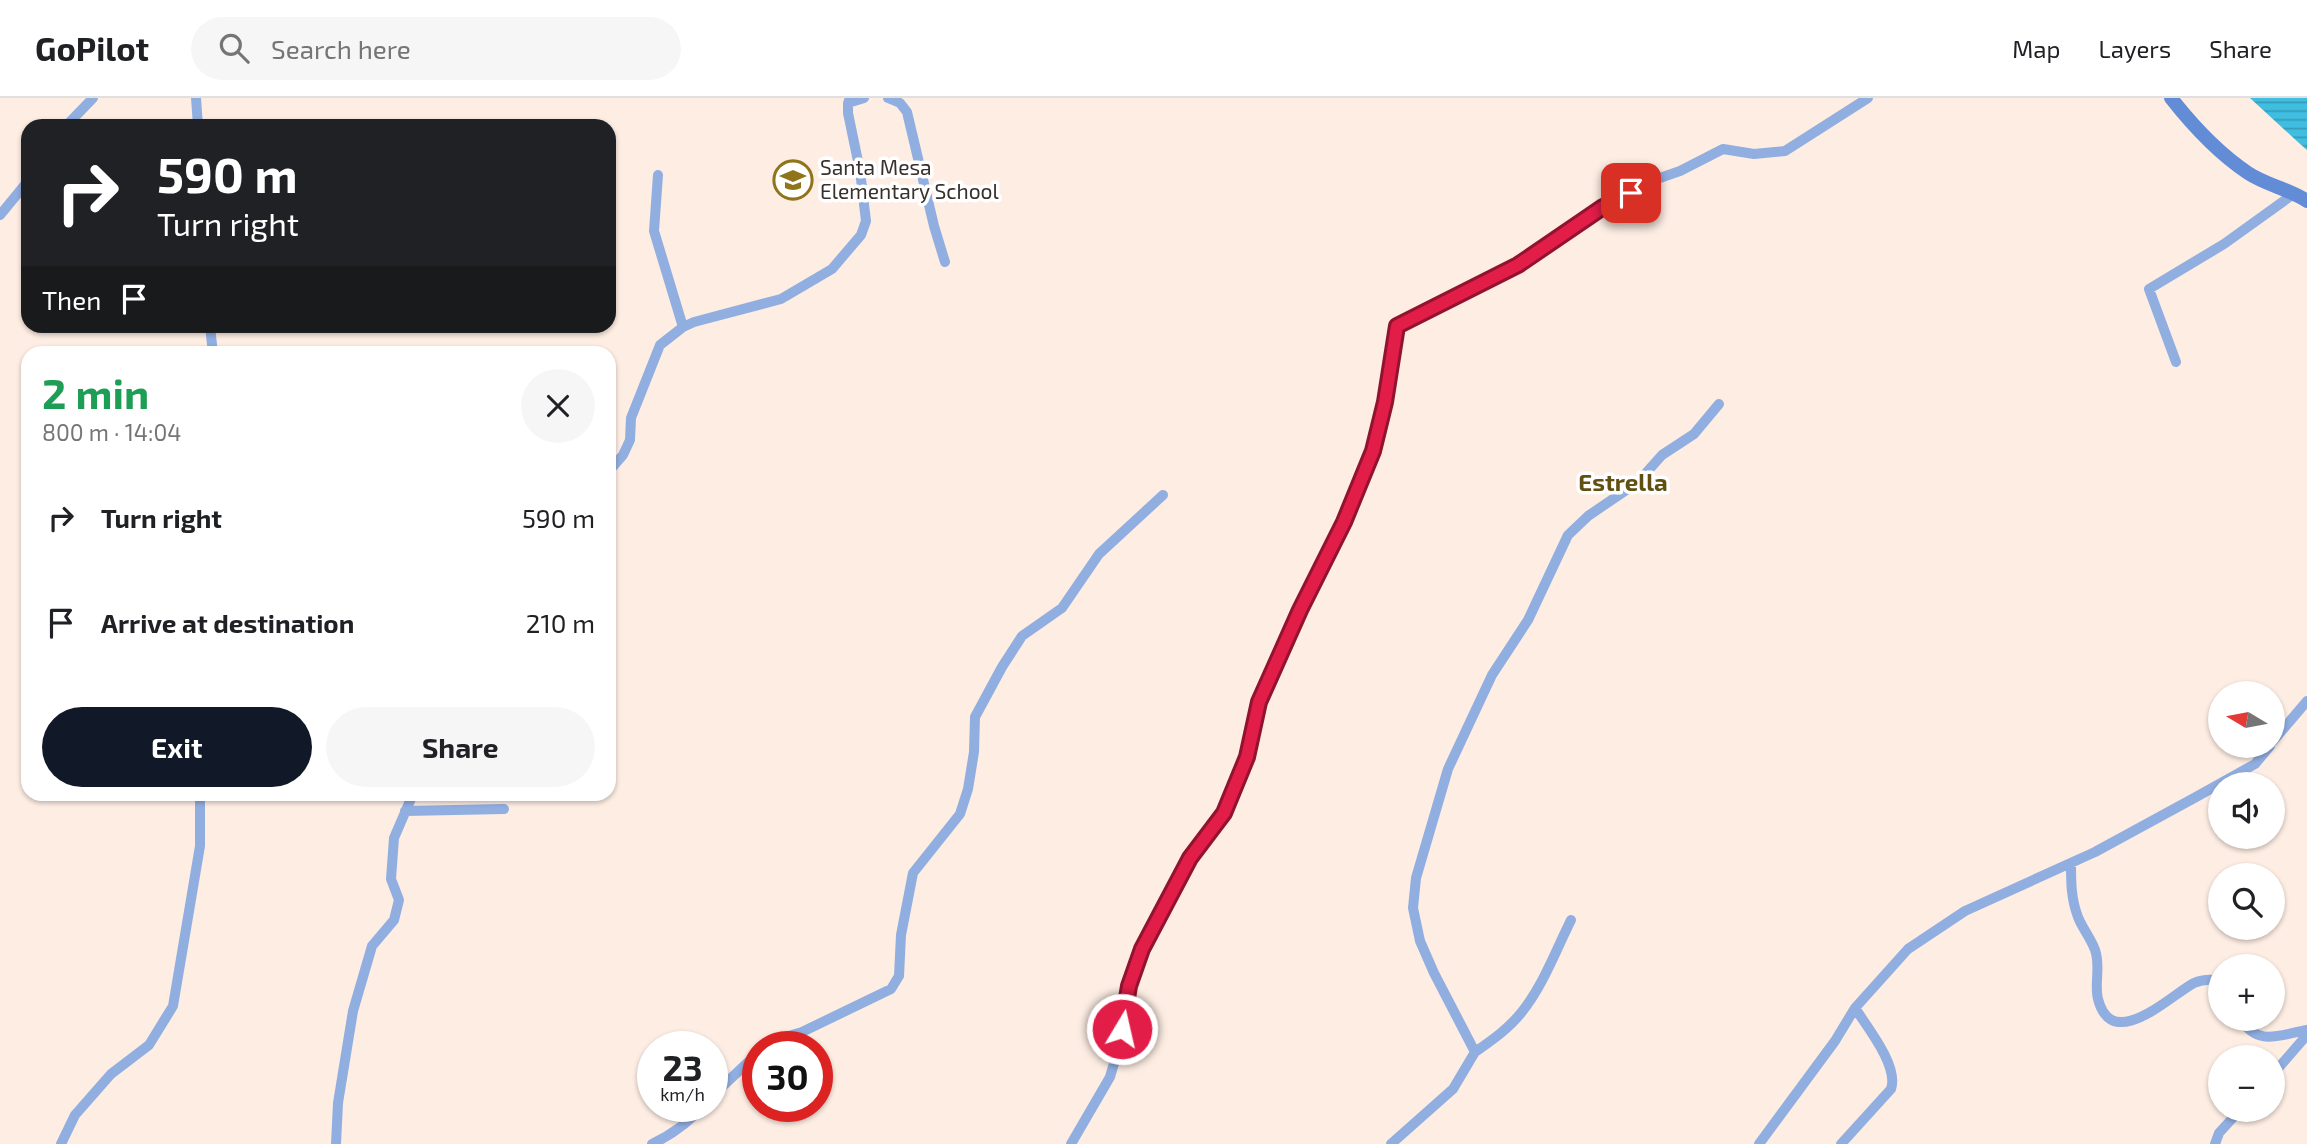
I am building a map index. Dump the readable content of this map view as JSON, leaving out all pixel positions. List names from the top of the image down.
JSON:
{
  "districts": ["Estrella"],
  "places": {
    "school or university": ["Santa Mesa Elementary School"]
  },
  "north": "left",
  "page": {
    "header": "GoPilot",
    "search": "Search here",
    "nav": ["Map", "Layers", "Share"],
    "turn": ["590 m", "Turn right"],
    "then": "Then",
    "heading": ["2 min", "800 m · 14:04"],
    "list": [
      {
        "name": "Turn right",
        "value": "590 m"
      },
      {
        "name": "Arrive at destination",
        "value": "210 m"
      }
    ],
    "map_buttons": ["+", "−"],
    "buttons": ["Exit", "Share"],
    "speed": "23 km/h",
    "limit": "30"
  }
}
